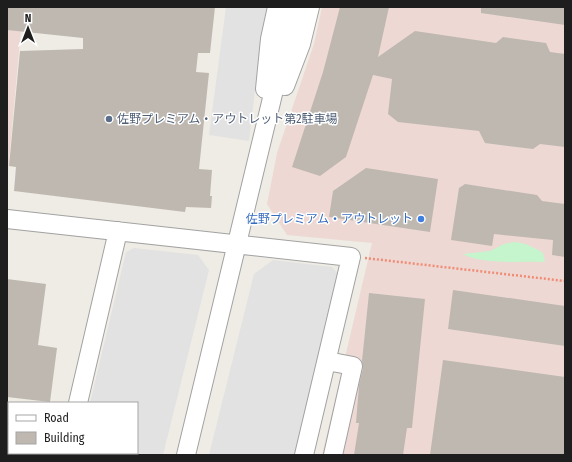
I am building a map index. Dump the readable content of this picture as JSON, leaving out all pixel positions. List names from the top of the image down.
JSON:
{
  "places": ["佐野プレミアム・アウトレット第2駐車場", "佐野プレミアム・アウトレット"],
  "legend": ["Road", "Building"],
  "north": "top"
}
